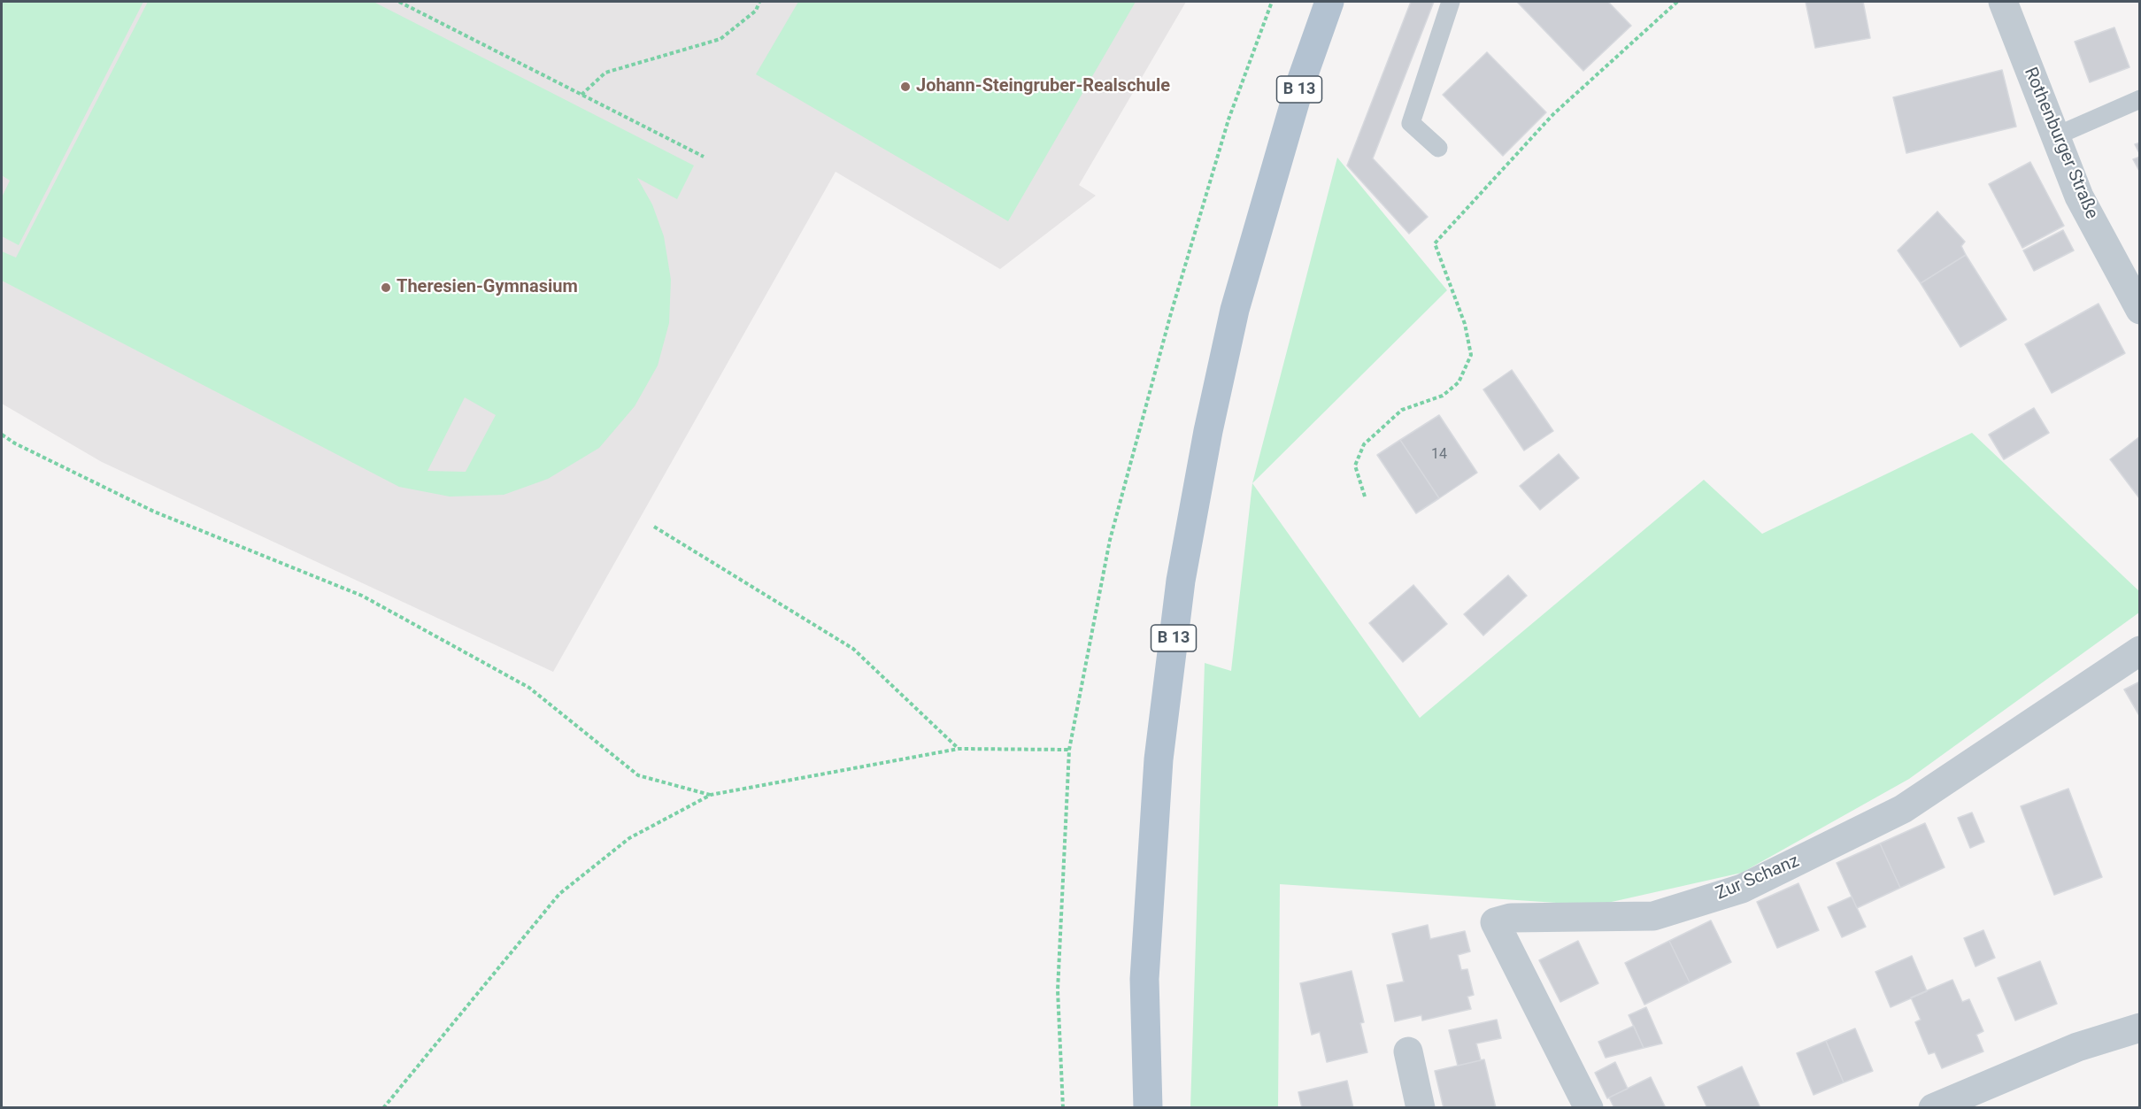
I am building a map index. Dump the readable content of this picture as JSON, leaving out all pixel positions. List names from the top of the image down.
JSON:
{
  "streets": {
    "main road": ["B 13"],
    "street": ["Rothenburger Straße", "Zur Schanz"]
  },
  "places": ["Johann-Steingruber-Realschule", "Theresien-Gymnasium"],
  "house_numbers": ["14"]
}
